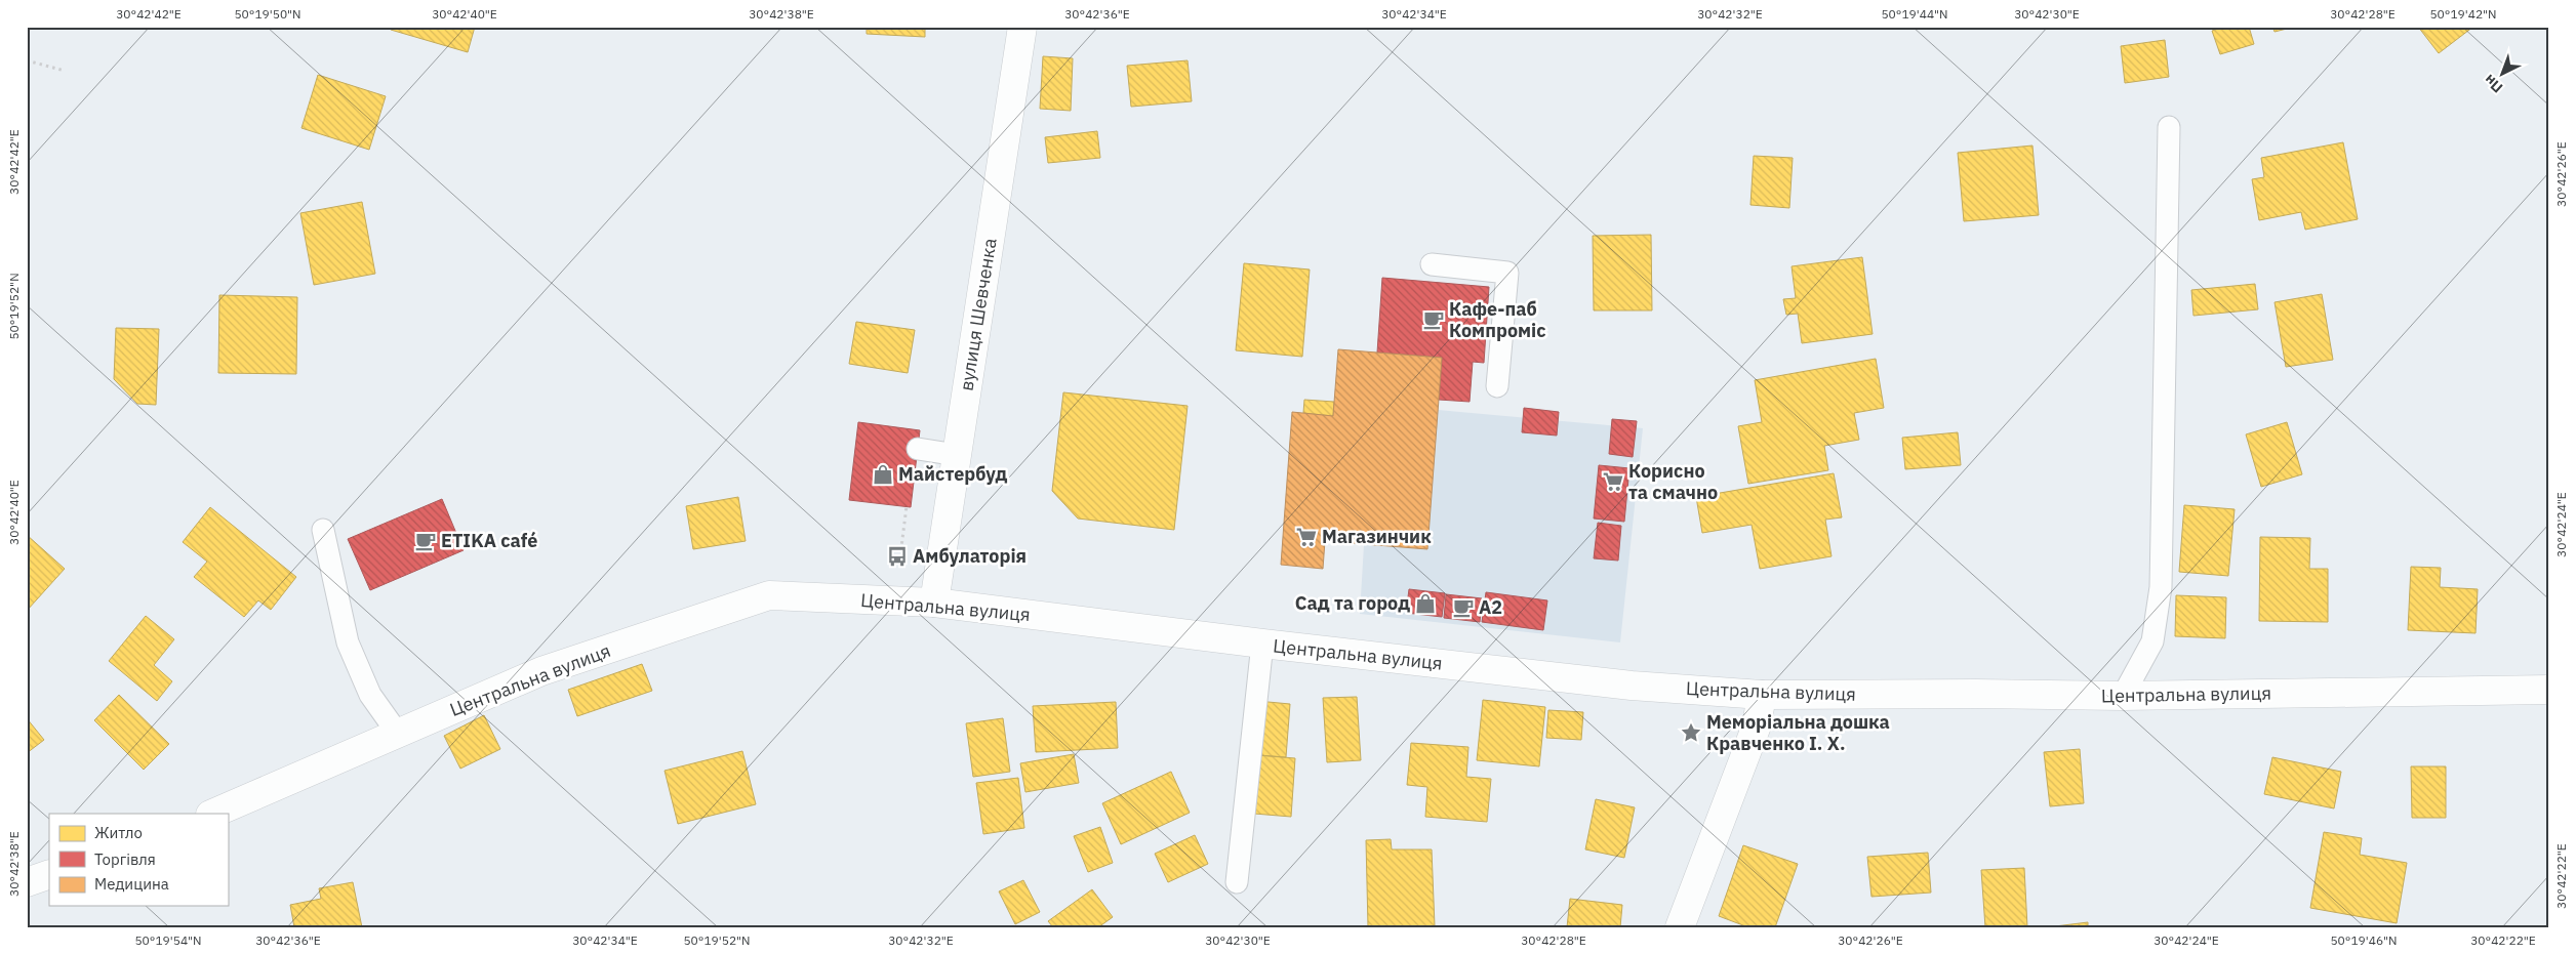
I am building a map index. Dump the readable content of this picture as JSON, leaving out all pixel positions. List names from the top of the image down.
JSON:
{
  "streets": {
    "street": ["вулиця Шевченка", "Центральна вулиця"]
  },
  "crossings": [
    ["вулиця Шевченка", "Центральна вулиця"]
  ],
  "places": {
    "cafe": ["Кафе-паб Компроміс", "ETIKA café", "А2"],
    "shop": ["Майстербуд", "Сад та город"],
    "supermarket": ["Корисно та смачно", "Магазинчик"],
    "bus stop": ["Амбулаторія"],
    "place": ["Меморіальна дошка Кравченко І. Х."]
  },
  "legend": ["Житло", "Торгівля", "Медицина"],
  "north": "bottom left",
  "coordinates": [
    "30°42'42\"E",
    "50°19'50\"N",
    "30°42'40\"E",
    "30°42'38\"E",
    "30°42'36\"E",
    "30°42'34\"E",
    "30°42'32\"E",
    "50°19'44\"N",
    "30°42'30\"E",
    "30°42'28\"E",
    "50°19'42\"N",
    "30°42'26\"E",
    "50°19'52\"N",
    "30°42'24\"E",
    "30°42'22\"E",
    "50°19'54\"N",
    "50°19'46\"N"
  ]
}
